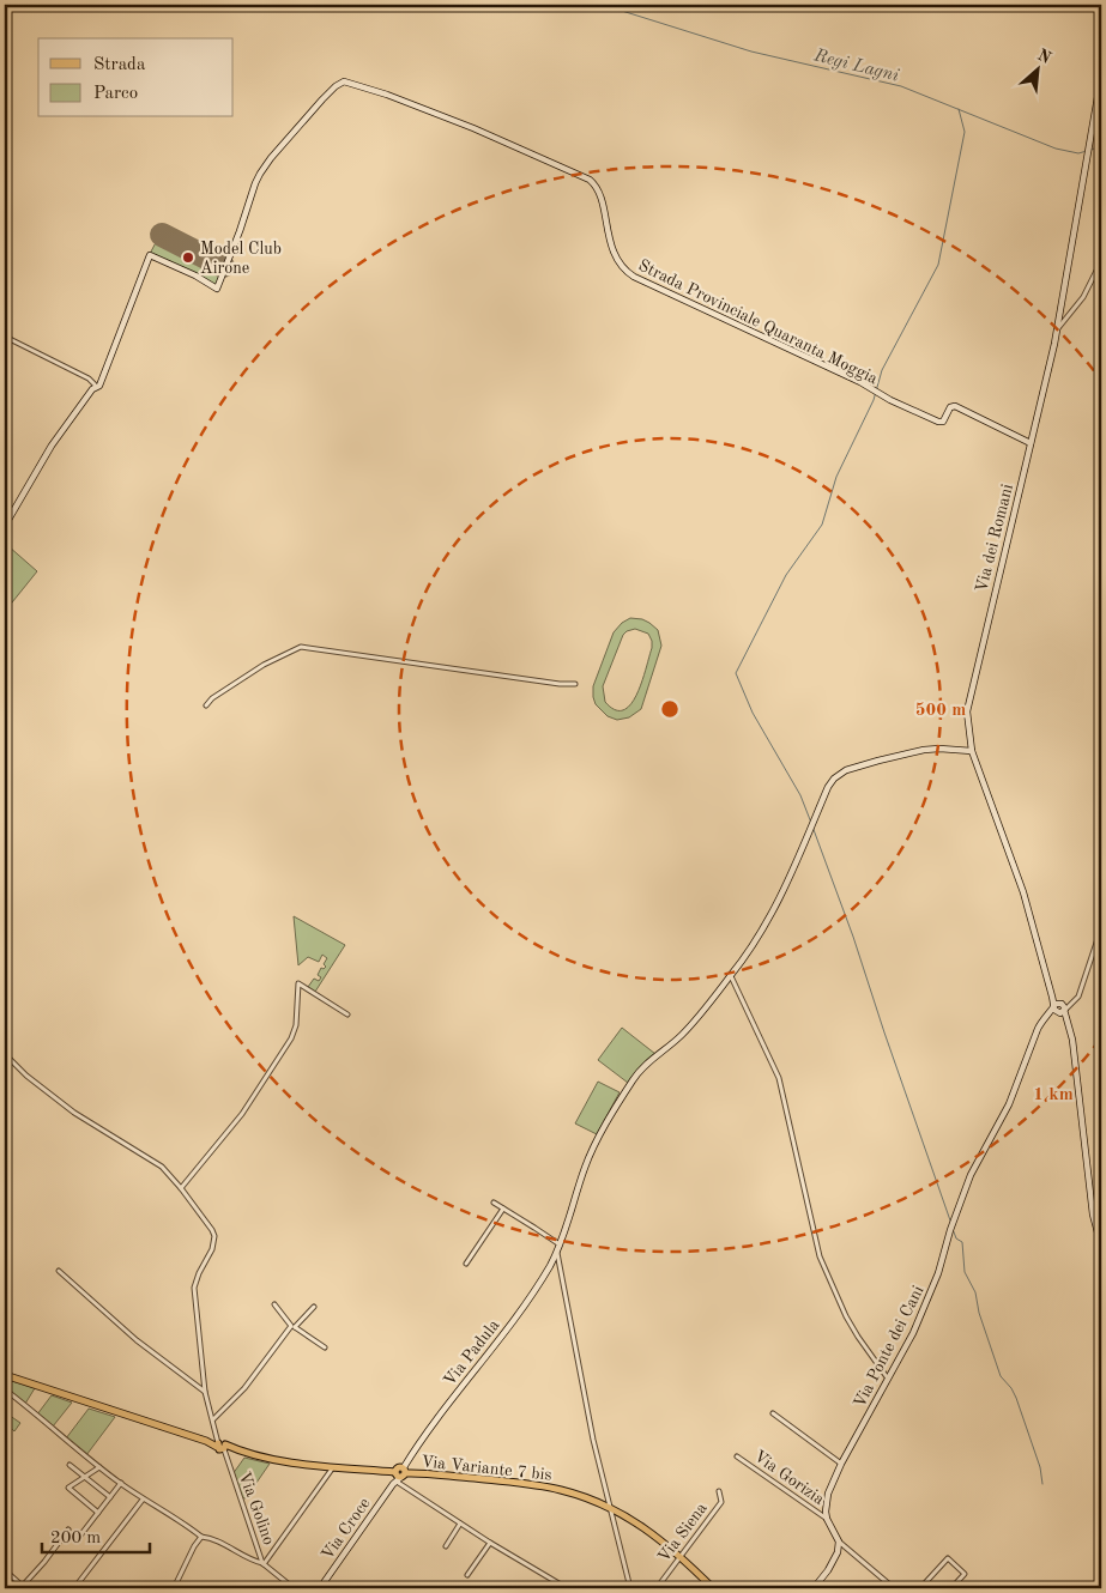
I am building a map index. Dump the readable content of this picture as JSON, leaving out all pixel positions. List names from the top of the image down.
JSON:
{
  "streets": {
    "main road": ["Via Variante 7 bis"],
    "street": [
      "Strada Provinciale Quaranta Moggia",
      "Via dei Romani",
      "Via Ponte dei Cani",
      "Via Padula",
      "Via Gorizia",
      "Via Golino",
      "Via Croce",
      "Via Siena"
    ]
  },
  "crossings": [
    ["Strada Provinciale Quaranta Moggia", "Via dei Romani"],
    ["Via dei Romani", "Via Ponte dei Cani"],
    ["Via dei Romani", "Via Padula"],
    ["Via Ponte dei Cani", "Via Gorizia"],
    ["Via Padula", "Via Variante 7 bis"],
    ["Via Padula", "Via Croce"],
    ["Via Variante 7 bis", "Via Golino"],
    ["Via Variante 7 bis", "Via Croce"],
    ["Via Variante 7 bis", "Via Siena"]
  ],
  "water": ["Regi Lagni"],
  "places": ["Model Club Airone"],
  "legend": ["Strada", "Parco"],
  "scale_bar": "200 m",
  "north": "top right",
  "rings": ["500 m", "1 km"]
}
